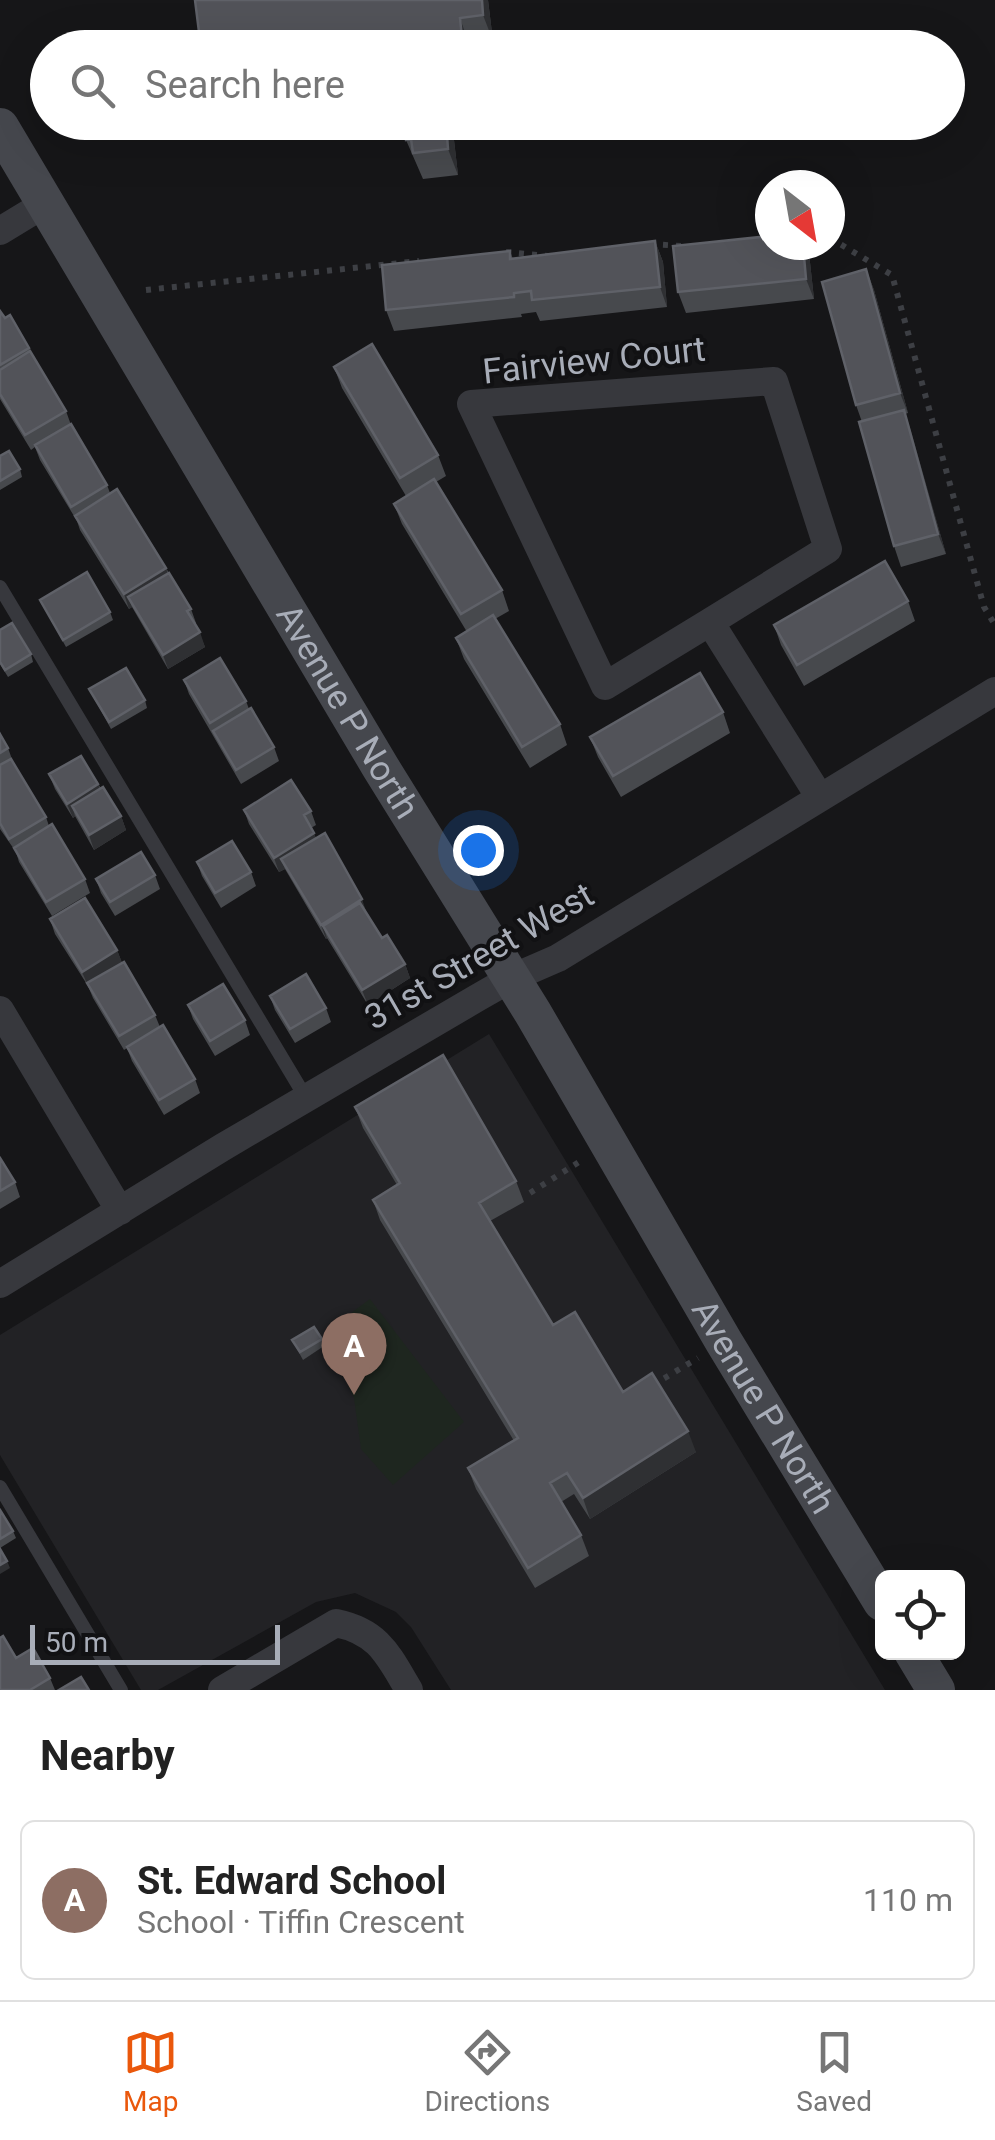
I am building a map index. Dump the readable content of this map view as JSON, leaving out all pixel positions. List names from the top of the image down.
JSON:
{
  "streets": {
    "main road": ["Avenue P North"],
    "street": ["Fairview Court", "31st Street West"]
  },
  "crossings": [
    ["Avenue P North", "31st Street West"]
  ],
  "scale_bar": "50 m",
  "north": "bottom right",
  "page": {
    "search": "Search here",
    "pins": "A",
    "scale": "50 m",
    "heading": "Nearby",
    "list": [
      {
        "mark": "A",
        "name": "St. Edward School",
        "note": "School · Tiffin Crescent",
        "value": "110 m"
      }
    ],
    "nav": ["Map", "Directions", "Saved"]
  }
}
